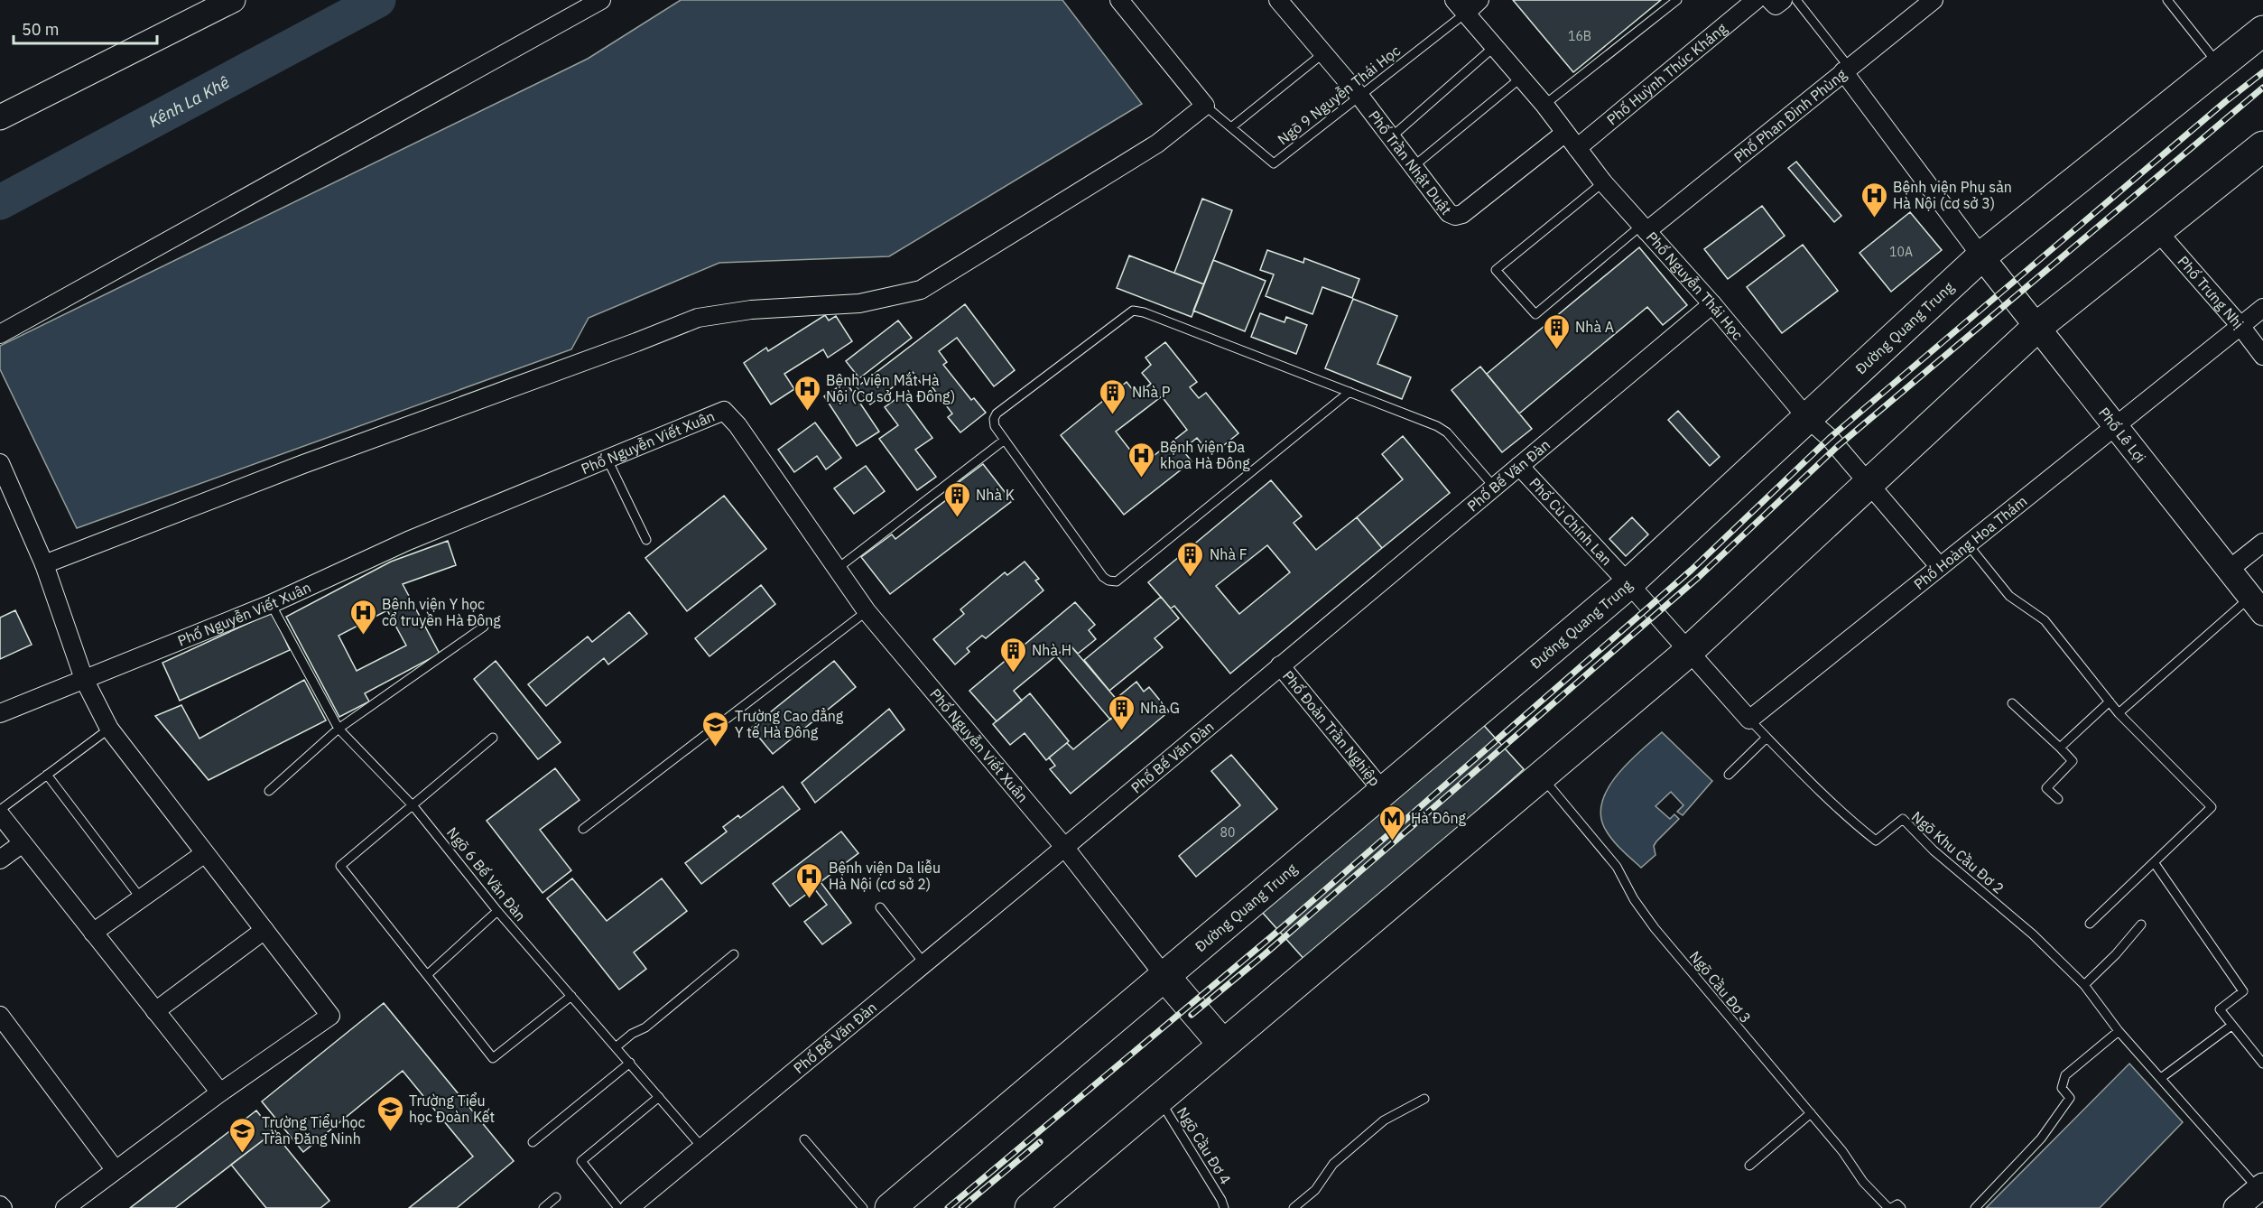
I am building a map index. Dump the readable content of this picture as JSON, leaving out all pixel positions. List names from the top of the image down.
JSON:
{
  "streets": {
    "highway": ["Đường Quang Trung"],
    "street": [
      "Phố Huỳnh Thúc Kháng",
      "Phố Phan Đình Phùng",
      "Phố Trần Nhật Duật",
      "Phố Nguyễn Thái Học",
      "Phố Trưng Nhị",
      "Phố Lê Lợi",
      "Phố Nguyễn Viết Xuân",
      "Phố Bế Văn Đàn",
      "Phố Cù Chính Lan",
      "Phố Hoàng Hoa Thám",
      "Phố Đoàn Trần Nghiệp"
    ],
    "lane": [
      "Ngõ 9 Nguyễn Thái Học",
      "Ngõ Khu Cầu Đơ 2",
      "Ngõ 6 Bế Văn Đàn",
      "Ngõ Cầu Đơ 3",
      "Ngõ Cầu Đơ 4"
    ]
  },
  "crossings": [
    ["Phố Huỳnh Thúc Kháng", "Phố Nguyễn Thái Học"],
    ["Ngõ 9 Nguyễn Thái Học", "Phố Trần Nhật Duật"],
    ["Ngõ 9 Nguyễn Thái Học", "Phố Nguyễn Thái Học"],
    ["Phố Phan Đình Phùng", "Phố Nguyễn Thái Học"],
    ["Phố Trần Nhật Duật", "Phố Nguyễn Thái Học"],
    ["Phố Nguyễn Thái Học", "Đường Quang Trung"],
    ["Phố Nguyễn Thái Học", "Phố Bế Văn Đàn"],
    ["Phố Nguyễn Thái Học", "Phố Hoàng Hoa Thám"],
    ["Phố Trưng Nhị", "Phố Hoàng Hoa Thám"],
    ["Đường Quang Trung", "Phố Lê Lợi"],
    ["Đường Quang Trung", "Phố Nguyễn Viết Xuân"],
    ["Đường Quang Trung", "Phố Cù Chính Lan"],
    ["Đường Quang Trung", "Phố Đoàn Trần Nghiệp"],
    ["Phố Lê Lợi", "Phố Hoàng Hoa Thám"],
    ["Phố Nguyễn Viết Xuân", "Phố Bế Văn Đàn"],
    ["Phố Nguyễn Viết Xuân", "Ngõ 6 Bế Văn Đàn"],
    ["Phố Bế Văn Đàn", "Phố Cù Chính Lan"],
    ["Phố Bế Văn Đàn", "Phố Đoàn Trần Nghiệp"],
    ["Phố Bế Văn Đàn", "Ngõ 6 Bế Văn Đàn"],
    ["Phố Hoàng Hoa Thám", "Ngõ Khu Cầu Đơ 2"]
  ],
  "water": ["Kênh La Khê"],
  "places": {
    "hospital": [
      "Bệnh viện Phụ sản Hà Nội (cơ sở 3)",
      "Bệnh viện Mắt Hà Nội (Cơ sở Hà Đông)",
      "Bệnh viện Đa khoa Hà Đông",
      "Bệnh viện Y học cổ truyền Hà Đông",
      "Bệnh viện Da liễu Hà Nội (cơ sở 2)"
    ],
    "building": [
      "Nhà A",
      "Nhà P",
      "Nhà K",
      "Nhà F",
      "Nhà H",
      "Nhà G"
    ],
    "school or university": ["Trường Cao đẳng Y tế Hà Đông", "Trường Tiểu học Đoàn Kết", "Trường Tiểu học Trần Đăng Ninh"],
    "metro station": ["Hà Đông"]
  },
  "house_numbers": ["16B", "10A", "80"],
  "scale_bar": "50 m"
}
